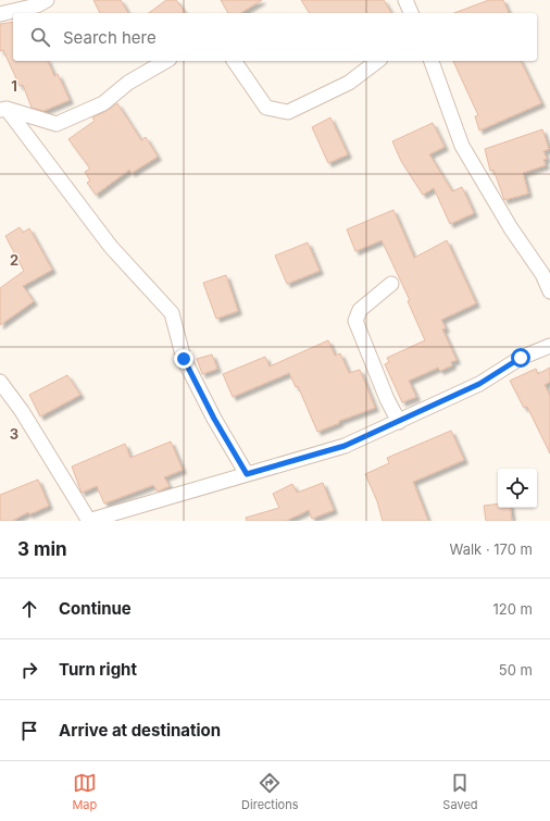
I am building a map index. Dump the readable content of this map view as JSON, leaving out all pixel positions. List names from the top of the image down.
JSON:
{
  "page": {
    "search": "Search here",
    "heading": ["3 min", "Walk · 170 m"],
    "list": [
      ["Continue", "120 m"],
      ["Turn right", "50 m"],
      "Arrive at destination"
    ],
    "nav": ["Map", "Directions", "Saved"]
  },
  "grid": {
    "rows": ["1", "2", "3"]
  }
}
